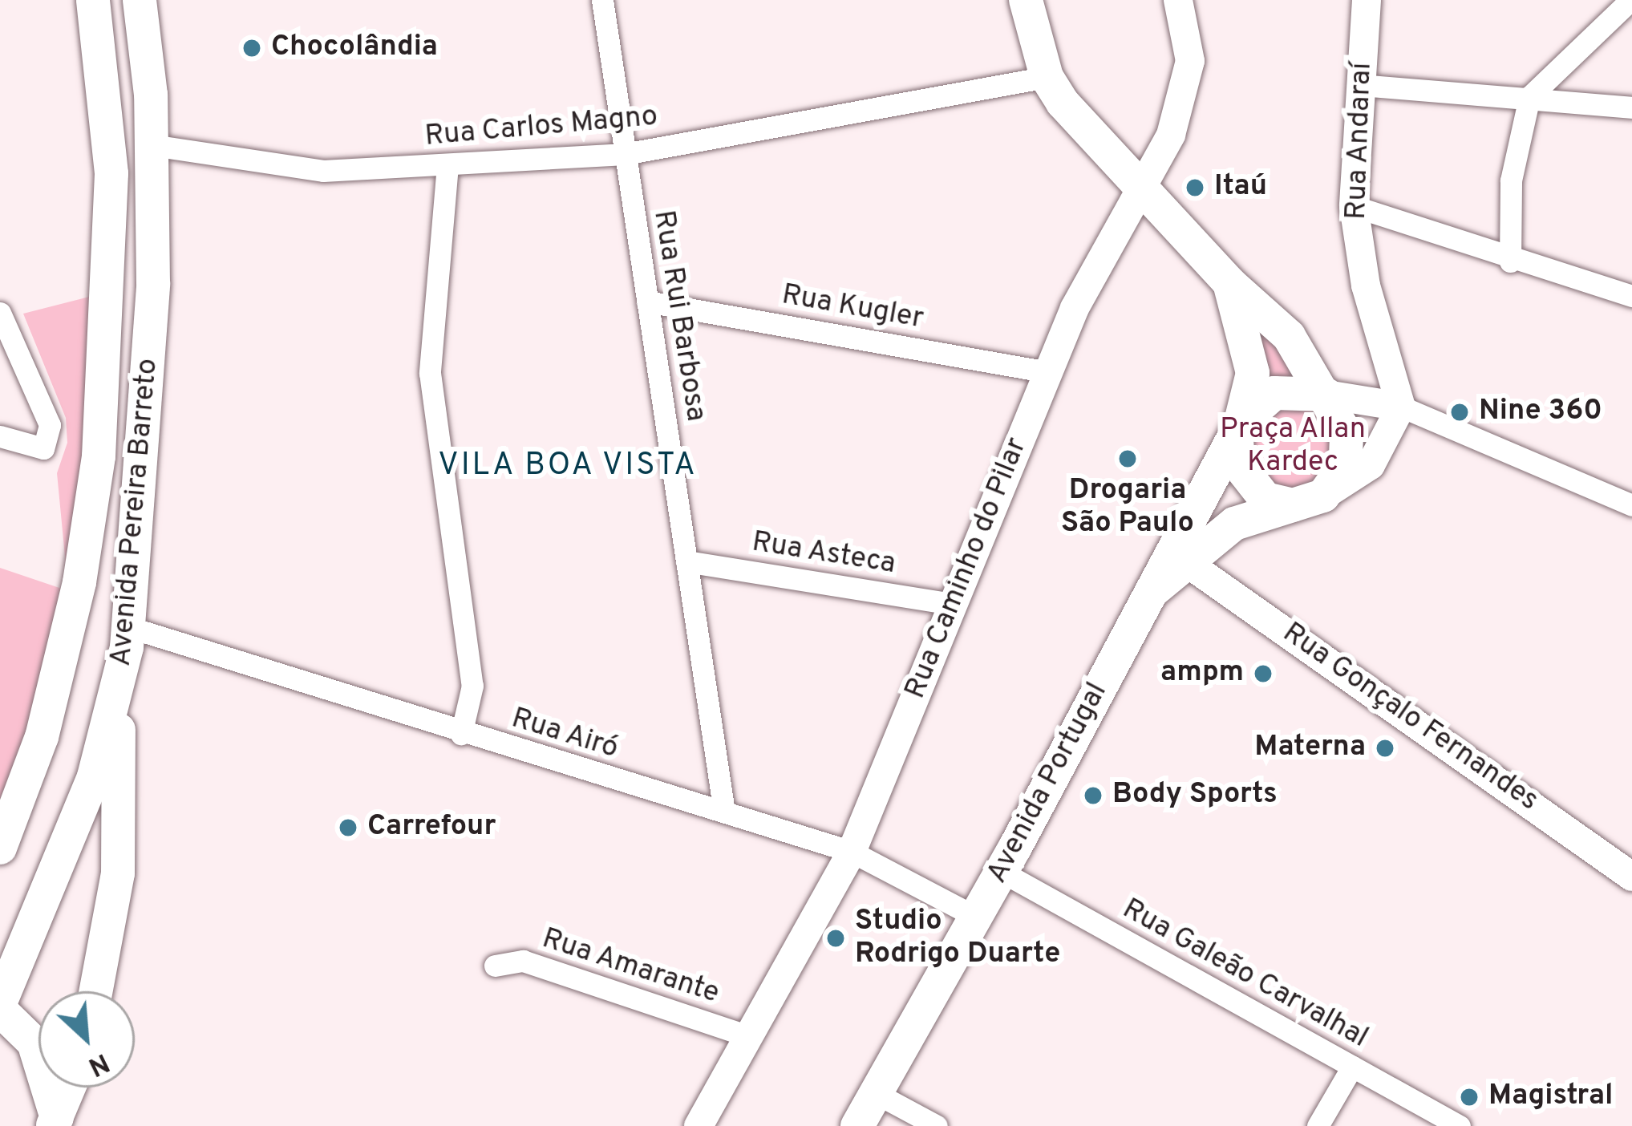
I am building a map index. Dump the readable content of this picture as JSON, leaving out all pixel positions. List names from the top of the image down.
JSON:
{
  "streets": {
    "main road": [
      "Rua Andaraí",
      "Avenida Pereira Barreto",
      "Rua Caminho do Pilar",
      "Rua Gonçalo Fernandes",
      "Avenida Portugal"
    ],
    "street": [
      "Rua Carlos Magno",
      "Rua Kugler",
      "Rua Rui Barbosa",
      "Rua Asteca",
      "Rua Airó",
      "Rua Amarante",
      "Rua Galeão Carvalhal"
    ]
  },
  "crossings": [
    ["Rua Carlos Magno", "Rua Rui Barbosa"],
    ["Rua Carlos Magno", "Avenida Pereira Barreto"],
    ["Rua Andaraí", "Avenida Portugal"],
    ["Rua Kugler", "Rua Rui Barbosa"],
    ["Rua Kugler", "Rua Caminho do Pilar"],
    ["Rua Rui Barbosa", "Rua Asteca"],
    ["Rua Rui Barbosa", "Rua Airó"],
    ["Avenida Pereira Barreto", "Rua Airó"],
    ["Rua Asteca", "Rua Caminho do Pilar"],
    ["Rua Caminho do Pilar", "Rua Airó"],
    ["Rua Caminho do Pilar", "Rua Amarante"],
    ["Rua Gonçalo Fernandes", "Avenida Portugal"],
    ["Rua Airó", "Avenida Portugal"],
    ["Avenida Portugal", "Rua Galeão Carvalhal"]
  ],
  "districts": ["VILA BOA VISTA"],
  "parks": ["Praça Allan Kardec"],
  "places": [
    "Chocolândia",
    "Itaú",
    "Nine 360",
    "Drogaria São Paulo",
    "ampm",
    "Materna",
    "Body Sports",
    "Carrefour",
    "Studio Rodrigo Duarte",
    "Magistral"
  ],
  "north": "bottom right"
}
